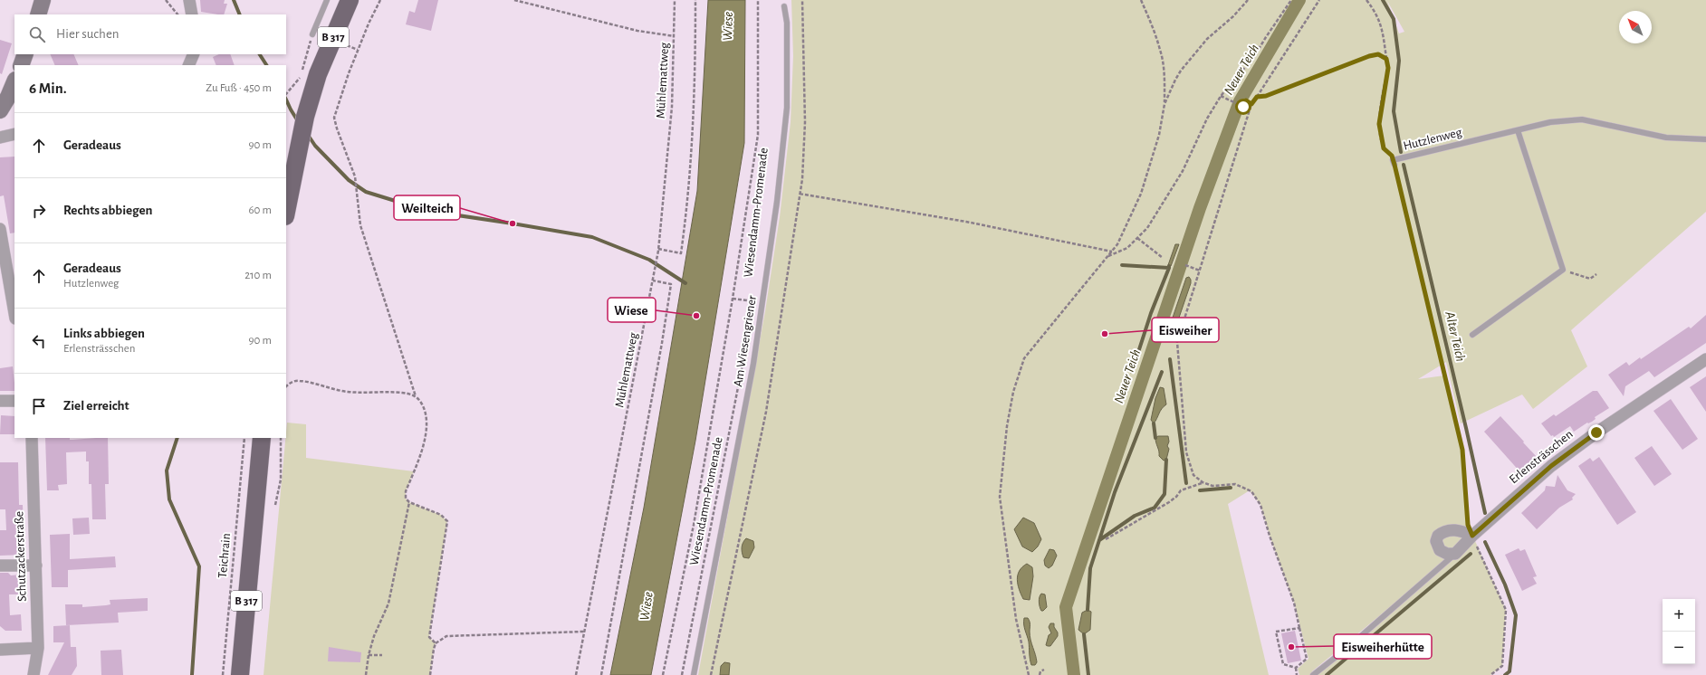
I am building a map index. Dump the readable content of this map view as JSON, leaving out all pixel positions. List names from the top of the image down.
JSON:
{
  "streets": {
    "main road": ["B 317"],
    "street": ["Erlensträsschen", "Schutzackerstraße"],
    "lane": ["Hutzlenweg", "Am Wiesengriener"],
    "path": ["Mühlemattweg", "Wiesendamm-Promenade", "Teichrain"]
  },
  "crossings": [
    ["Hutzlenweg", "Erlensträsschen"]
  ],
  "water": ["Wiese", "Neuer Teich", "Alter Teich"],
  "places": [
    "Weilteich",
    "Wiese",
    "Eisweiher",
    "Eisweiherhütte"
  ],
  "north": "top left",
  "page": {
    "search": "Hier suchen",
    "heading": ["6 Min.", "Zu Fuß · 450 m"],
    "list": [
      ["Geradeaus", "90 m"],
      ["Rechts abbiegen", "60 m"],
      ["Geradeaus", "Hutzlenweg", "210 m"],
      ["Links abbiegen", "Erlensträsschen", "90 m"],
      "Ziel erreicht"
    ],
    "map_buttons": ["+", "−"]
  }
}
